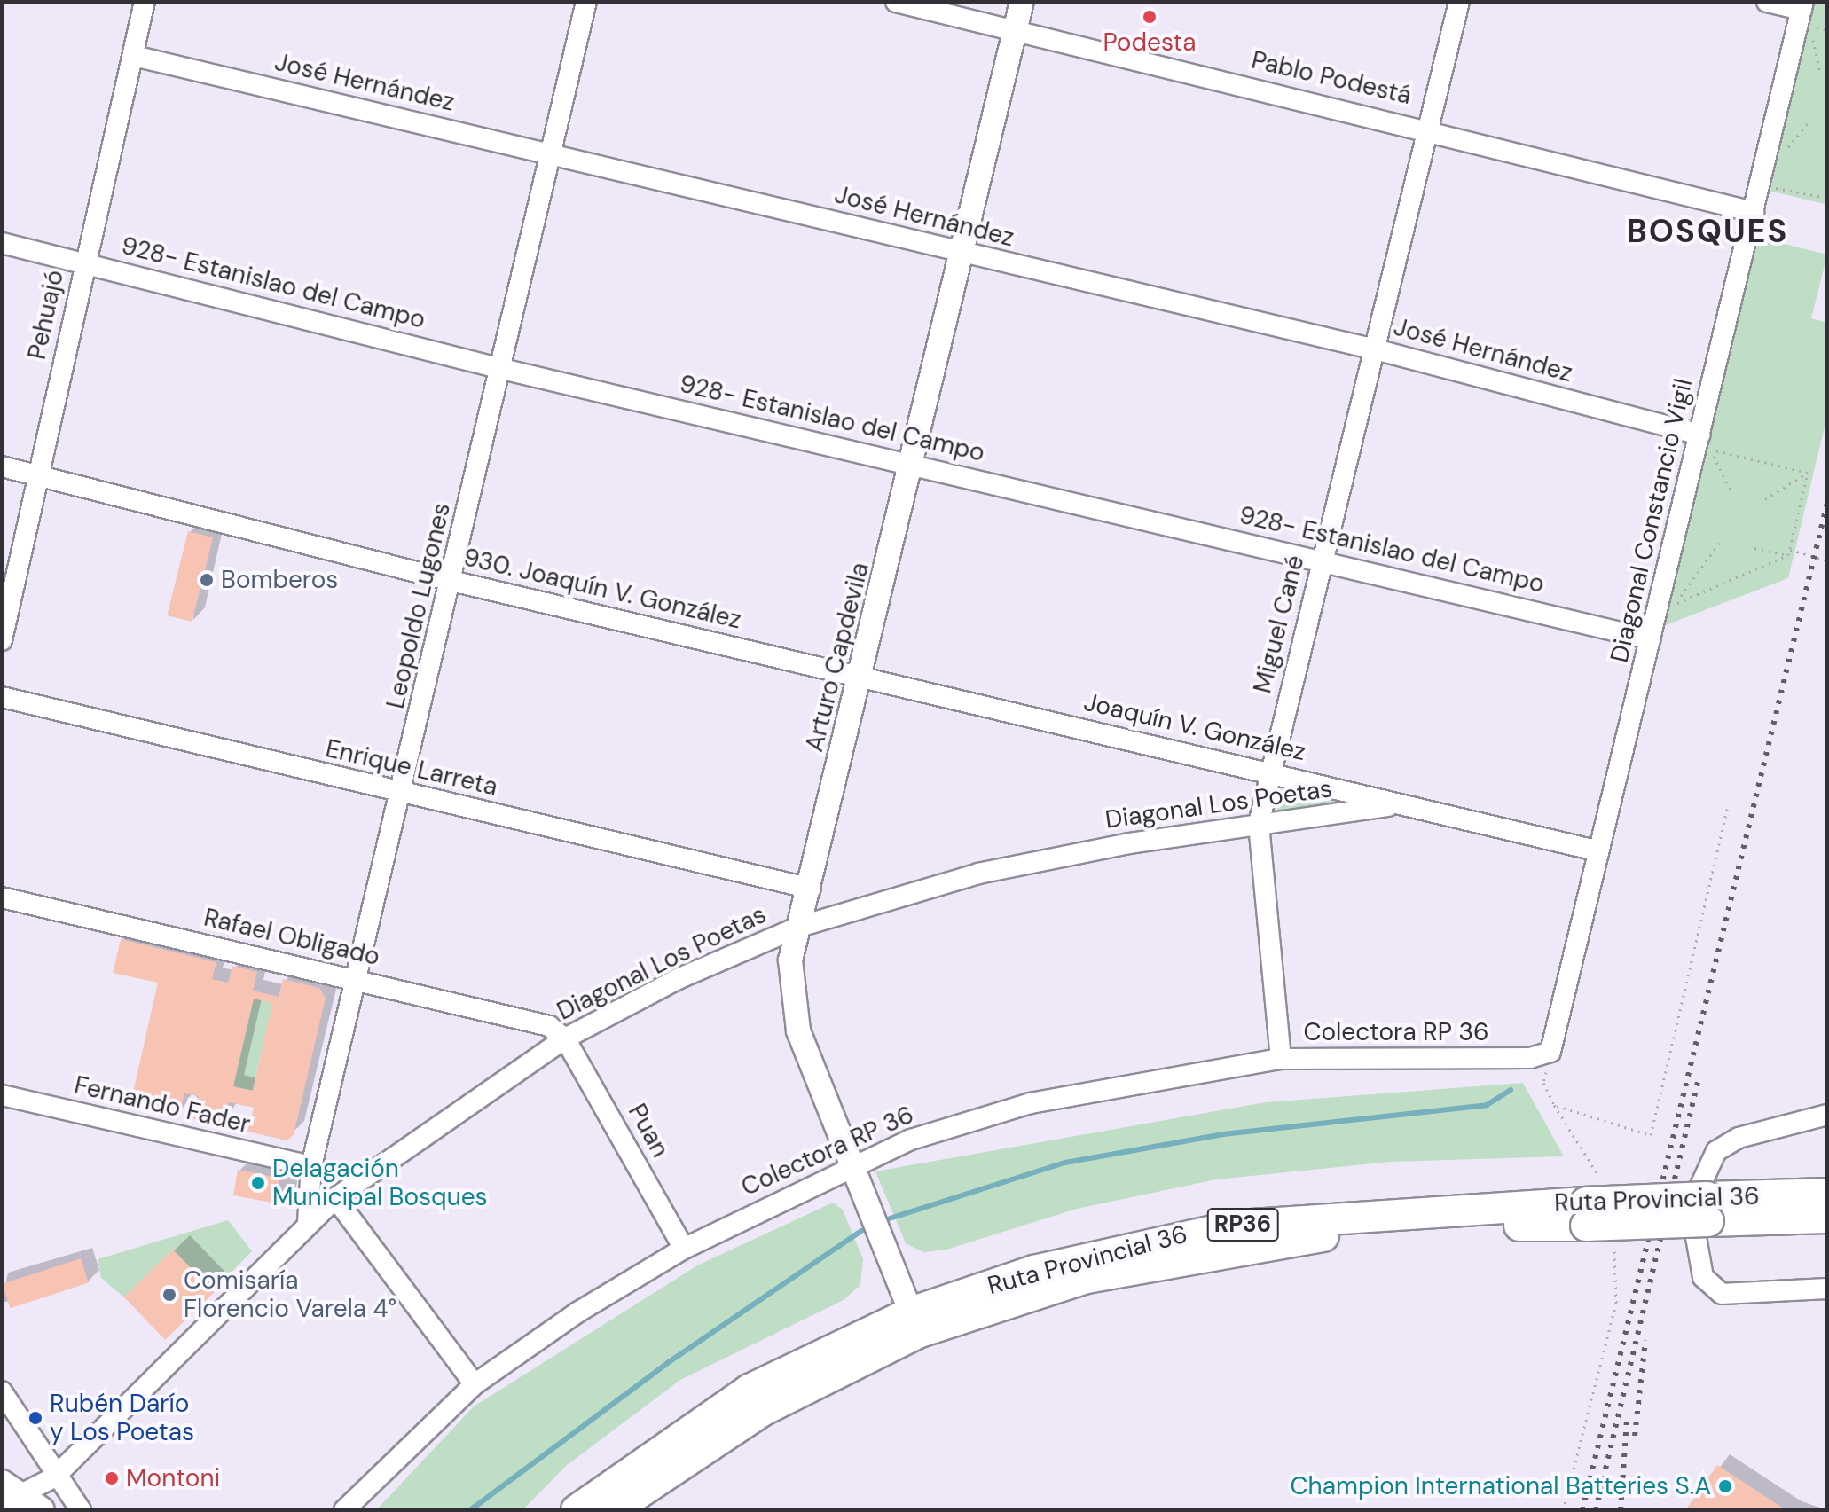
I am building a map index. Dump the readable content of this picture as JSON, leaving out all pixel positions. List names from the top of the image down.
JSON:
{
  "streets": {
    "main road": ["Ruta Provincial 36", "RP36"],
    "street": [
      "Pablo Podestá",
      "José Hernández",
      "928- Estanislao del Campo",
      "Pehuajó",
      "Diagonal Constancio Vigil",
      "930. Joaquín V. González",
      "Leopoldo Lugones",
      "Miguel Cané",
      "Arturo Capdevila",
      "Joaquín V. González",
      "Enrique Larreta",
      "Diagonal Los Poetas",
      "Rafael Obligado",
      "Colectora RP 36",
      "Fernando Fader",
      "Puan"
    ]
  },
  "crossings": [
    ["Pablo Podestá", "Diagonal Constancio Vigil"],
    ["Pablo Podestá", "Miguel Cané"],
    ["Pablo Podestá", "Arturo Capdevila"],
    ["José Hernández", "Pehuajó"],
    ["José Hernández", "Diagonal Constancio Vigil"],
    ["José Hernández", "Leopoldo Lugones"],
    ["José Hernández", "Miguel Cané"],
    ["José Hernández", "Arturo Capdevila"],
    ["928- Estanislao del Campo", "Pehuajó"],
    ["928- Estanislao del Campo", "Diagonal Constancio Vigil"],
    ["928- Estanislao del Campo", "Leopoldo Lugones"],
    ["928- Estanislao del Campo", "Miguel Cané"],
    ["928- Estanislao del Campo", "Arturo Capdevila"],
    ["Pehuajó", "930. Joaquín V. González"],
    ["Diagonal Constancio Vigil", "Joaquín V. González"],
    ["Diagonal Constancio Vigil", "Colectora RP 36"],
    ["930. Joaquín V. González", "Leopoldo Lugones"],
    ["930. Joaquín V. González", "Arturo Capdevila"],
    ["930. Joaquín V. González", "Joaquín V. González"],
    ["Leopoldo Lugones", "Enrique Larreta"],
    ["Leopoldo Lugones", "Diagonal Los Poetas"],
    ["Leopoldo Lugones", "Rafael Obligado"],
    ["Leopoldo Lugones", "Fernando Fader"],
    ["Miguel Cané", "Joaquín V. González"],
    ["Miguel Cané", "Diagonal Los Poetas"],
    ["Miguel Cané", "Colectora RP 36"],
    ["Arturo Capdevila", "Joaquín V. González"],
    ["Arturo Capdevila", "Enrique Larreta"],
    ["Arturo Capdevila", "Diagonal Los Poetas"],
    ["Arturo Capdevila", "Colectora RP 36"],
    ["Arturo Capdevila", "Ruta Provincial 36"],
    ["Joaquín V. González", "Diagonal Los Poetas"],
    ["Diagonal Los Poetas", "Rafael Obligado"],
    ["Diagonal Los Poetas", "Puan"],
    ["Rafael Obligado", "Puan"],
    ["Colectora RP 36", "Puan"]
  ],
  "districts": ["BOSQUES"],
  "places": [
    "Podesta",
    "Bomberos",
    "Delagación Municipal Bosques",
    "Comisaría Florencio Varela 4°",
    "Rubén Darío y Los Poetas",
    "Montoni",
    "Champion International Batteries S.A"
  ]
}
